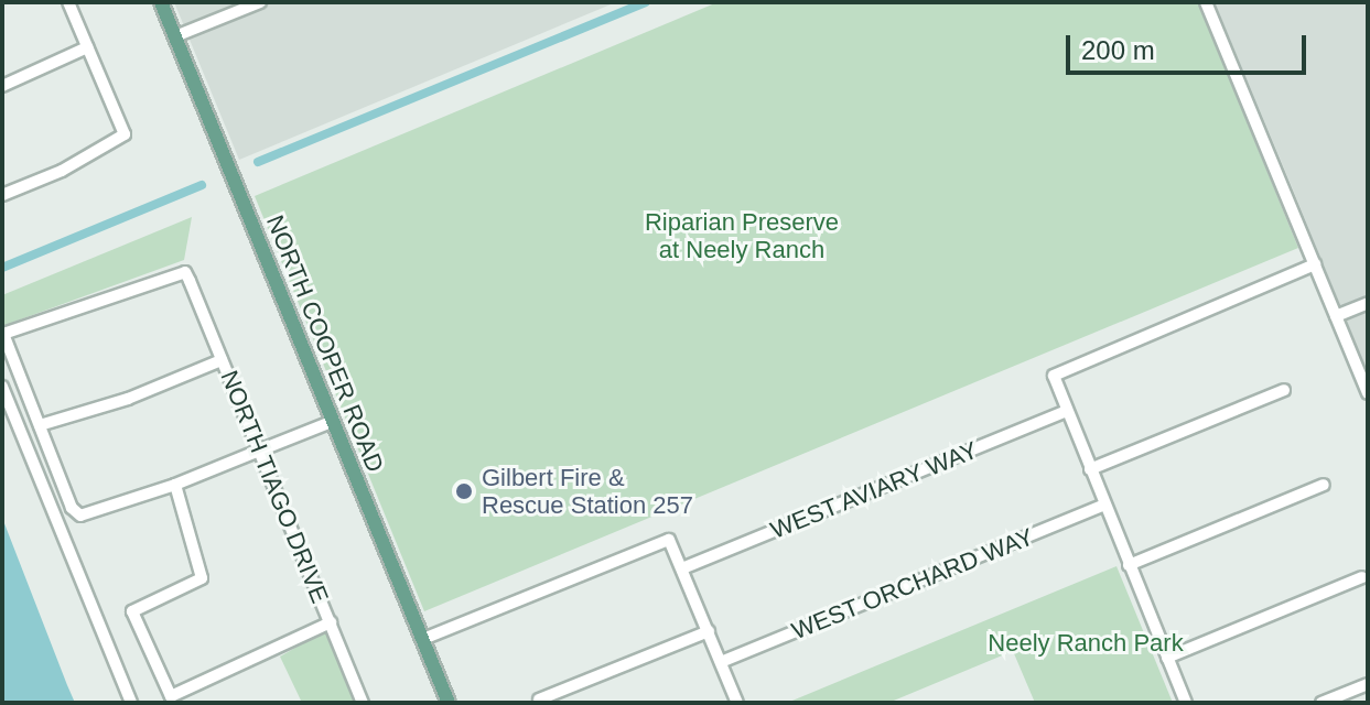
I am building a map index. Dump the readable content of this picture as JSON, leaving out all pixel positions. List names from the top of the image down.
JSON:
{
  "streets": {
    "main road": ["NORTH COOPER ROAD"],
    "street": ["NORTH TIAGO DRIVE", "WEST AVIARY WAY", "WEST ORCHARD WAY"]
  },
  "parks": ["Riparian Preserve at Neely Ranch", "Neely Ranch Park"],
  "places": ["Gilbert Fire & Rescue Station 257"],
  "scale_bar": "200 m"
}
